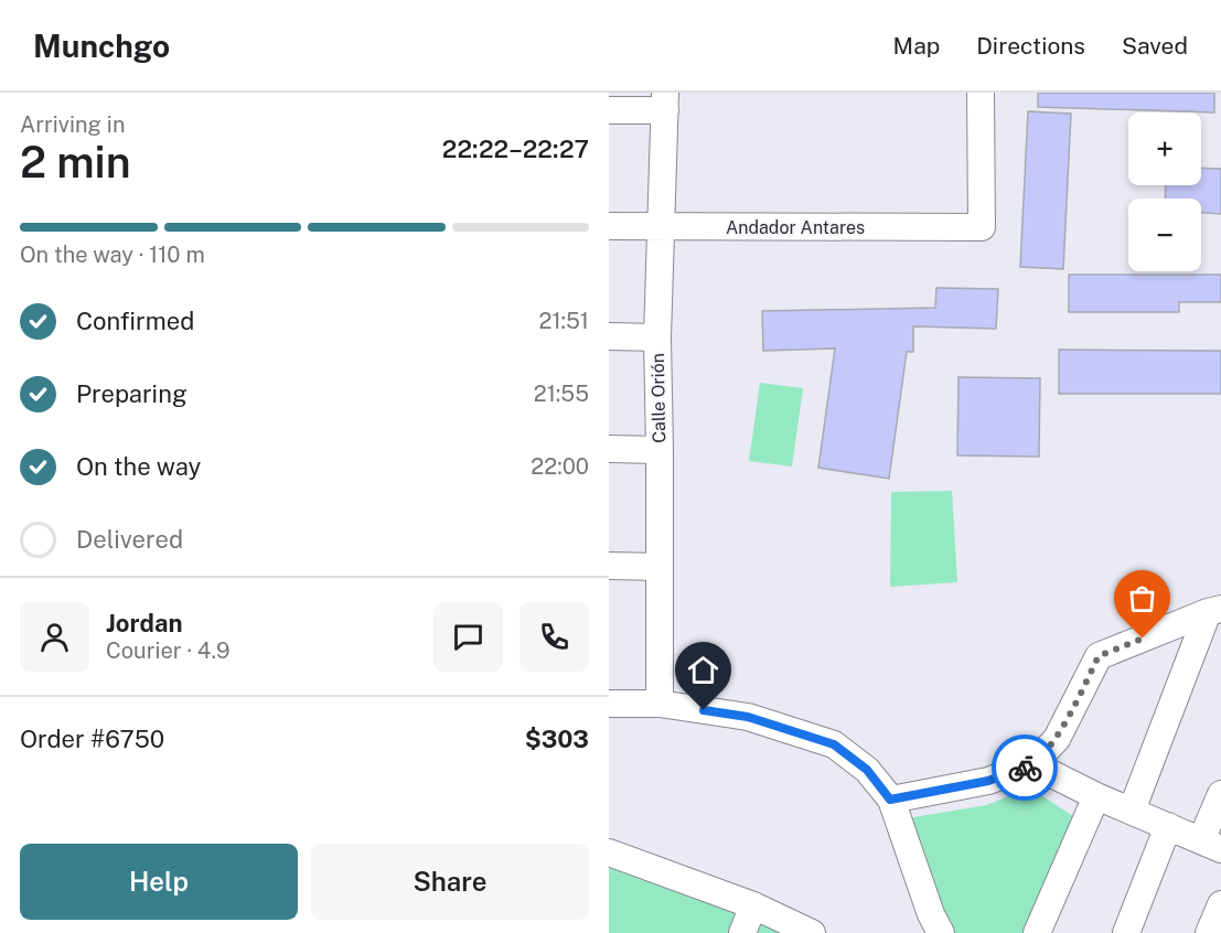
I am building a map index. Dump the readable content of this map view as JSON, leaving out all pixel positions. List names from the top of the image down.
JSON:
{
  "streets": {
    "street": ["Andador Antares", "Calle Orión"]
  },
  "crossings": [
    ["Andador Antares", "Calle Orión"]
  ],
  "page": {
    "header": "Munchgo",
    "nav": ["Map", "Directions", "Saved"],
    "heading": ["2 min", "Arriving in", "22:22–22:27"],
    "panel": [
      "Jordan",
      "Courier · 4.9",
      "Order #6750",
      "$303"
    ],
    "map_buttons": ["+", "−"],
    "bar": "On the way · 110 m",
    "list": [
      ["Confirmed", "21:51"],
      ["Preparing", "21:55"],
      ["On the way", "22:00"],
      "Delivered"
    ],
    "buttons": ["Help", "Share"]
  }
}
